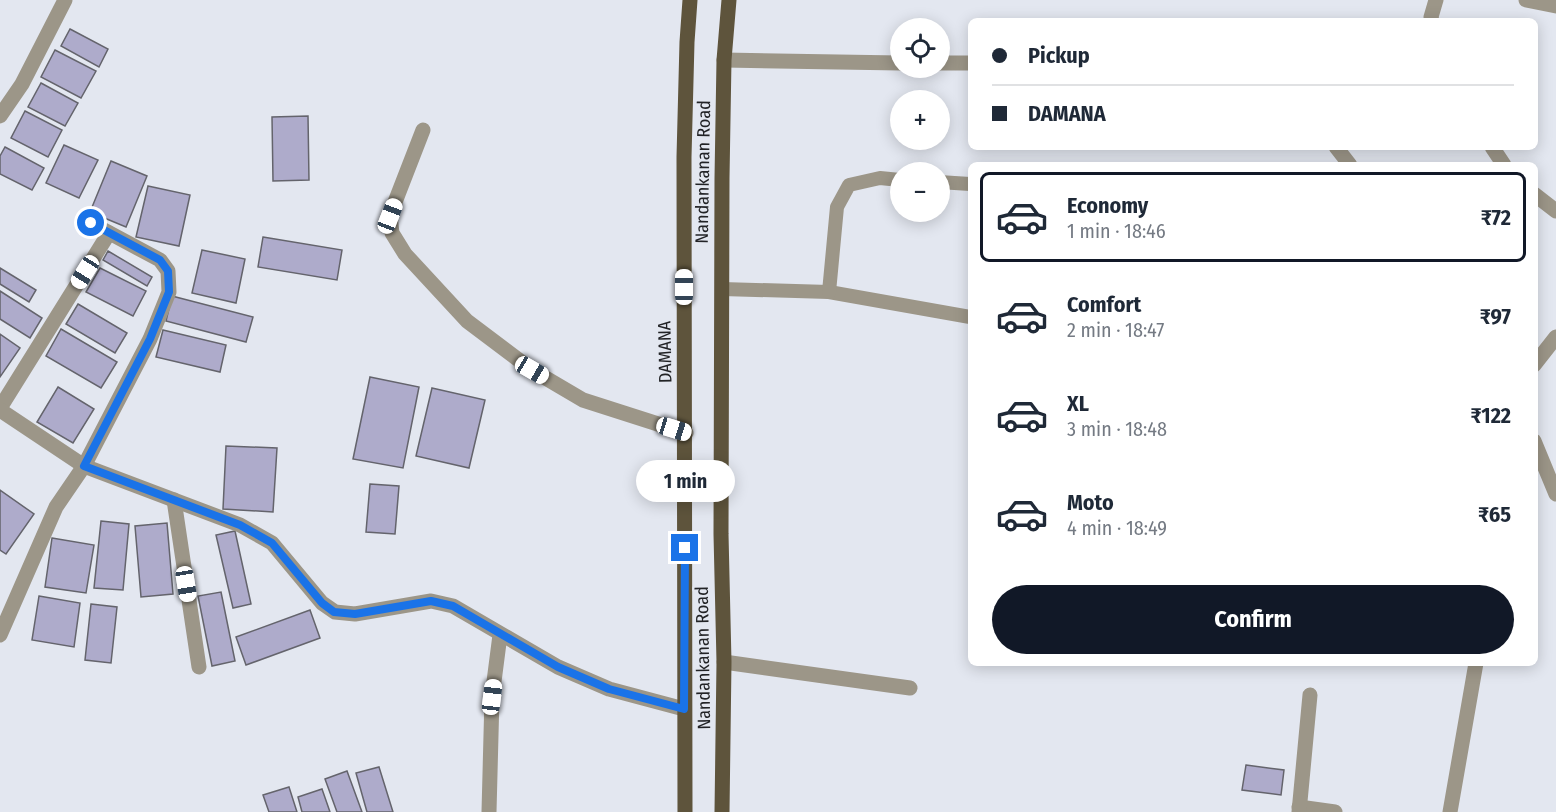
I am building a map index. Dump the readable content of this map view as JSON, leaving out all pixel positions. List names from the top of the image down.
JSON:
{
  "streets": {
    "main road": ["Nandankanan Road", "DAMANA"]
  },
  "page": {
    "map_buttons": ["+", "−"],
    "banner": ["Pickup", "DAMANA"],
    "list": [
      {
        "name": "Economy",
        "note": "1 min · 18:46",
        "value": "₹72"
      },
      {
        "name": "Comfort",
        "note": "2 min · 18:47",
        "value": "₹97"
      },
      {
        "name": "XL",
        "note": "3 min · 18:48",
        "value": "₹122"
      },
      {
        "name": "Moto",
        "note": "4 min · 18:49",
        "value": "₹65"
      }
    ],
    "bubble": "1 min",
    "buttons": "Confirm"
  }
}
